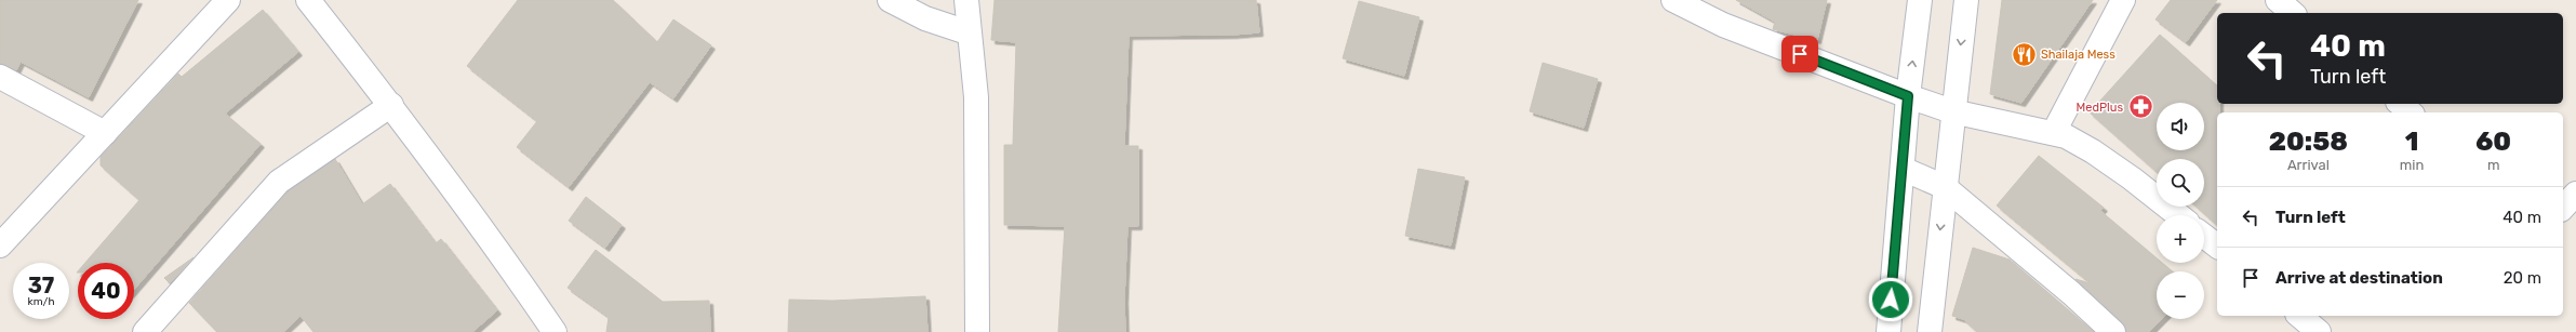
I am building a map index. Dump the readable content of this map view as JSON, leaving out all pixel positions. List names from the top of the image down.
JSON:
{
  "places": {
    "restaurant": ["Shailaja Mess"],
    "pharmacy": ["MedPlus"]
  },
  "page": {
    "turn": ["40 m", "Turn left"],
    "map_buttons": ["+", "−"],
    "eta": [
      "20:58",
      "Arrival",
      "1",
      "min",
      "60",
      "m"
    ],
    "list": [
      {
        "name": "Turn left",
        "value": "40 m"
      },
      {
        "name": "Arrive at destination",
        "value": "20 m"
      }
    ],
    "speed": "37 km/h",
    "limit": "40"
  }
}
